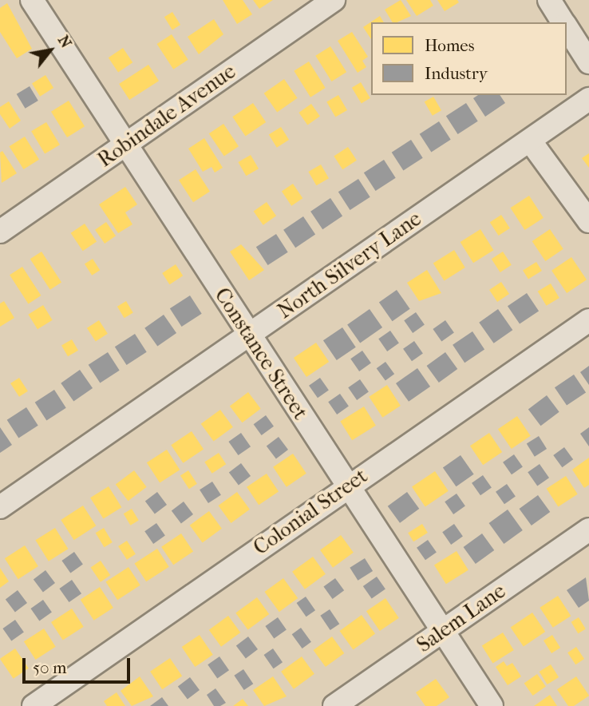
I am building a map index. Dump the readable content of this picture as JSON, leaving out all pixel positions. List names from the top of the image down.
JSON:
{
  "streets": {
    "street": [
      "Robindale Avenue",
      "North Silvery Lane",
      "Constance Street",
      "Colonial Street",
      "Salem Lane"
    ]
  },
  "crossings": [
    ["Robindale Avenue", "Constance Street"],
    ["North Silvery Lane", "Constance Street"],
    ["Constance Street", "Colonial Street"],
    ["Constance Street", "Salem Lane"]
  ],
  "legend": ["Homes", "Industry"],
  "scale_bar": "50 m",
  "north": "top right"
}
